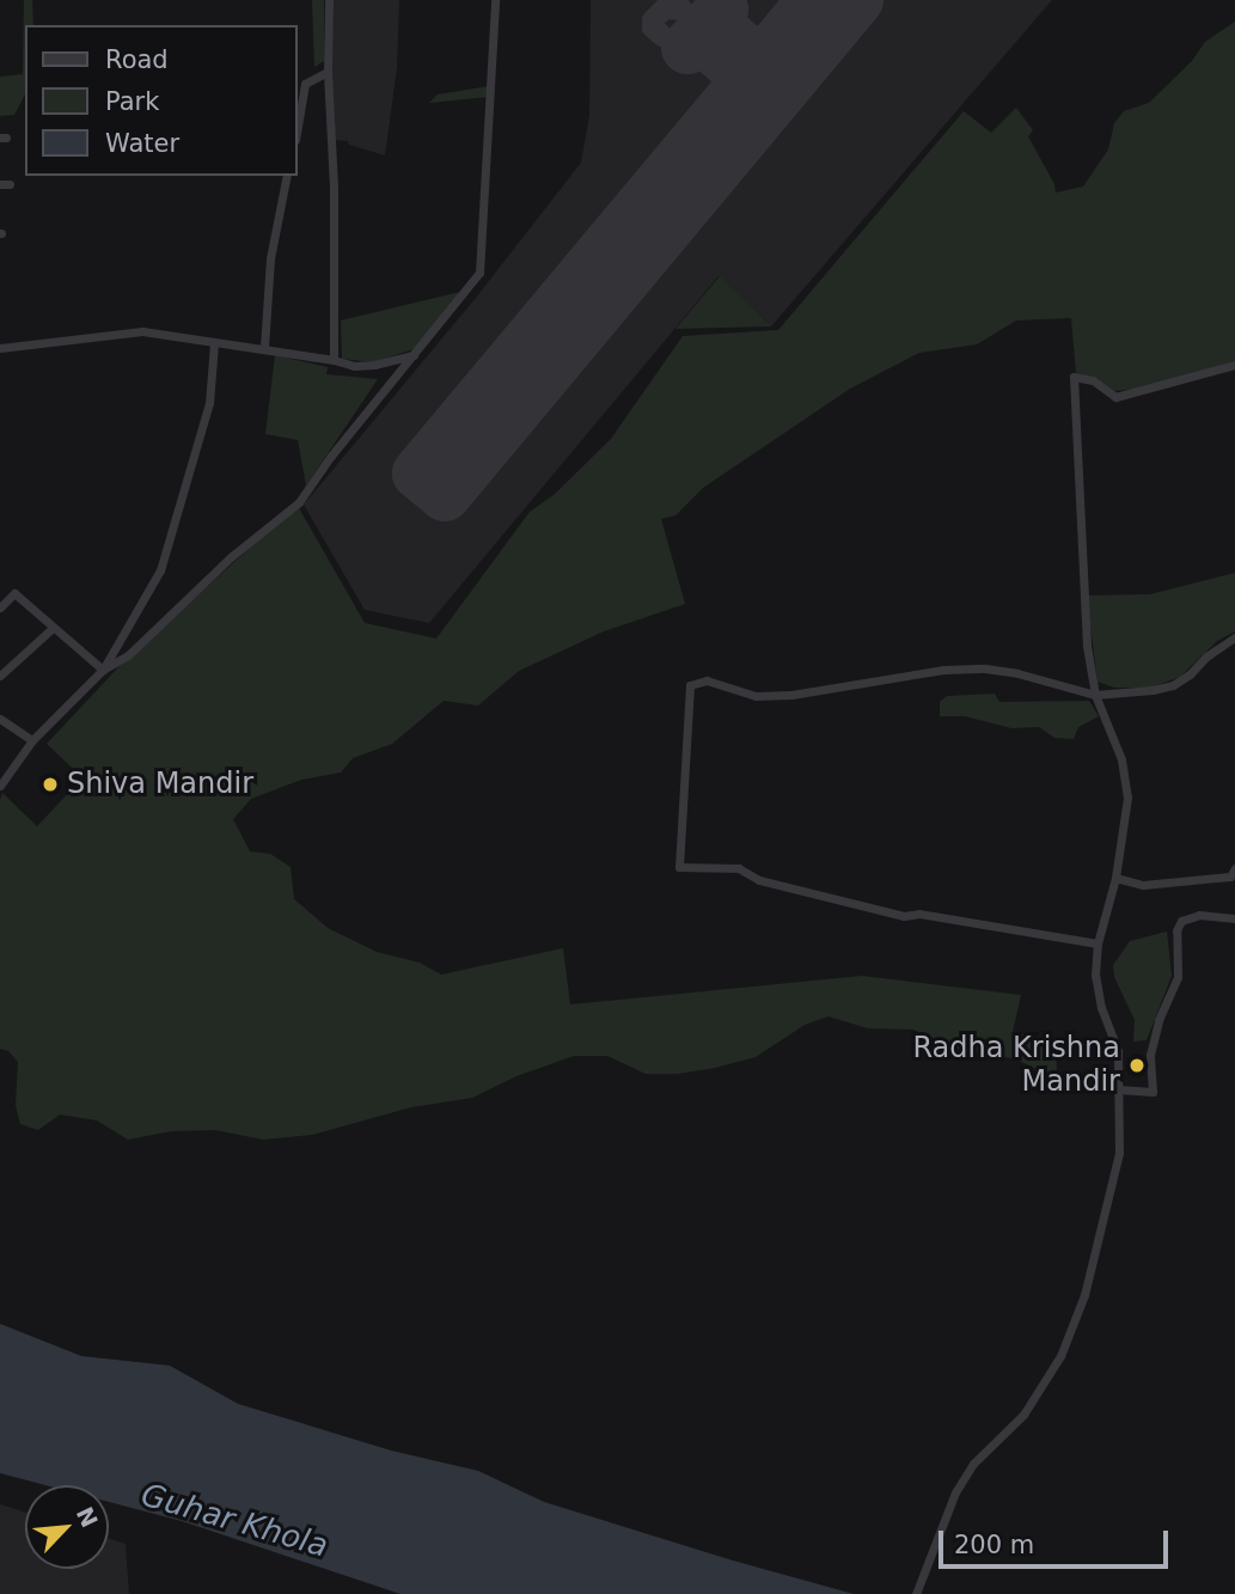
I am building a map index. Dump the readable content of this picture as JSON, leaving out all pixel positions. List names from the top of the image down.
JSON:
{
  "water": ["Guhar Khola"],
  "places": ["Shiva Mandir", "Radha Krishna Mandir"],
  "legend": ["Road", "Park", "Water"],
  "scale_bar": "200 m",
  "north": "top right"
}
